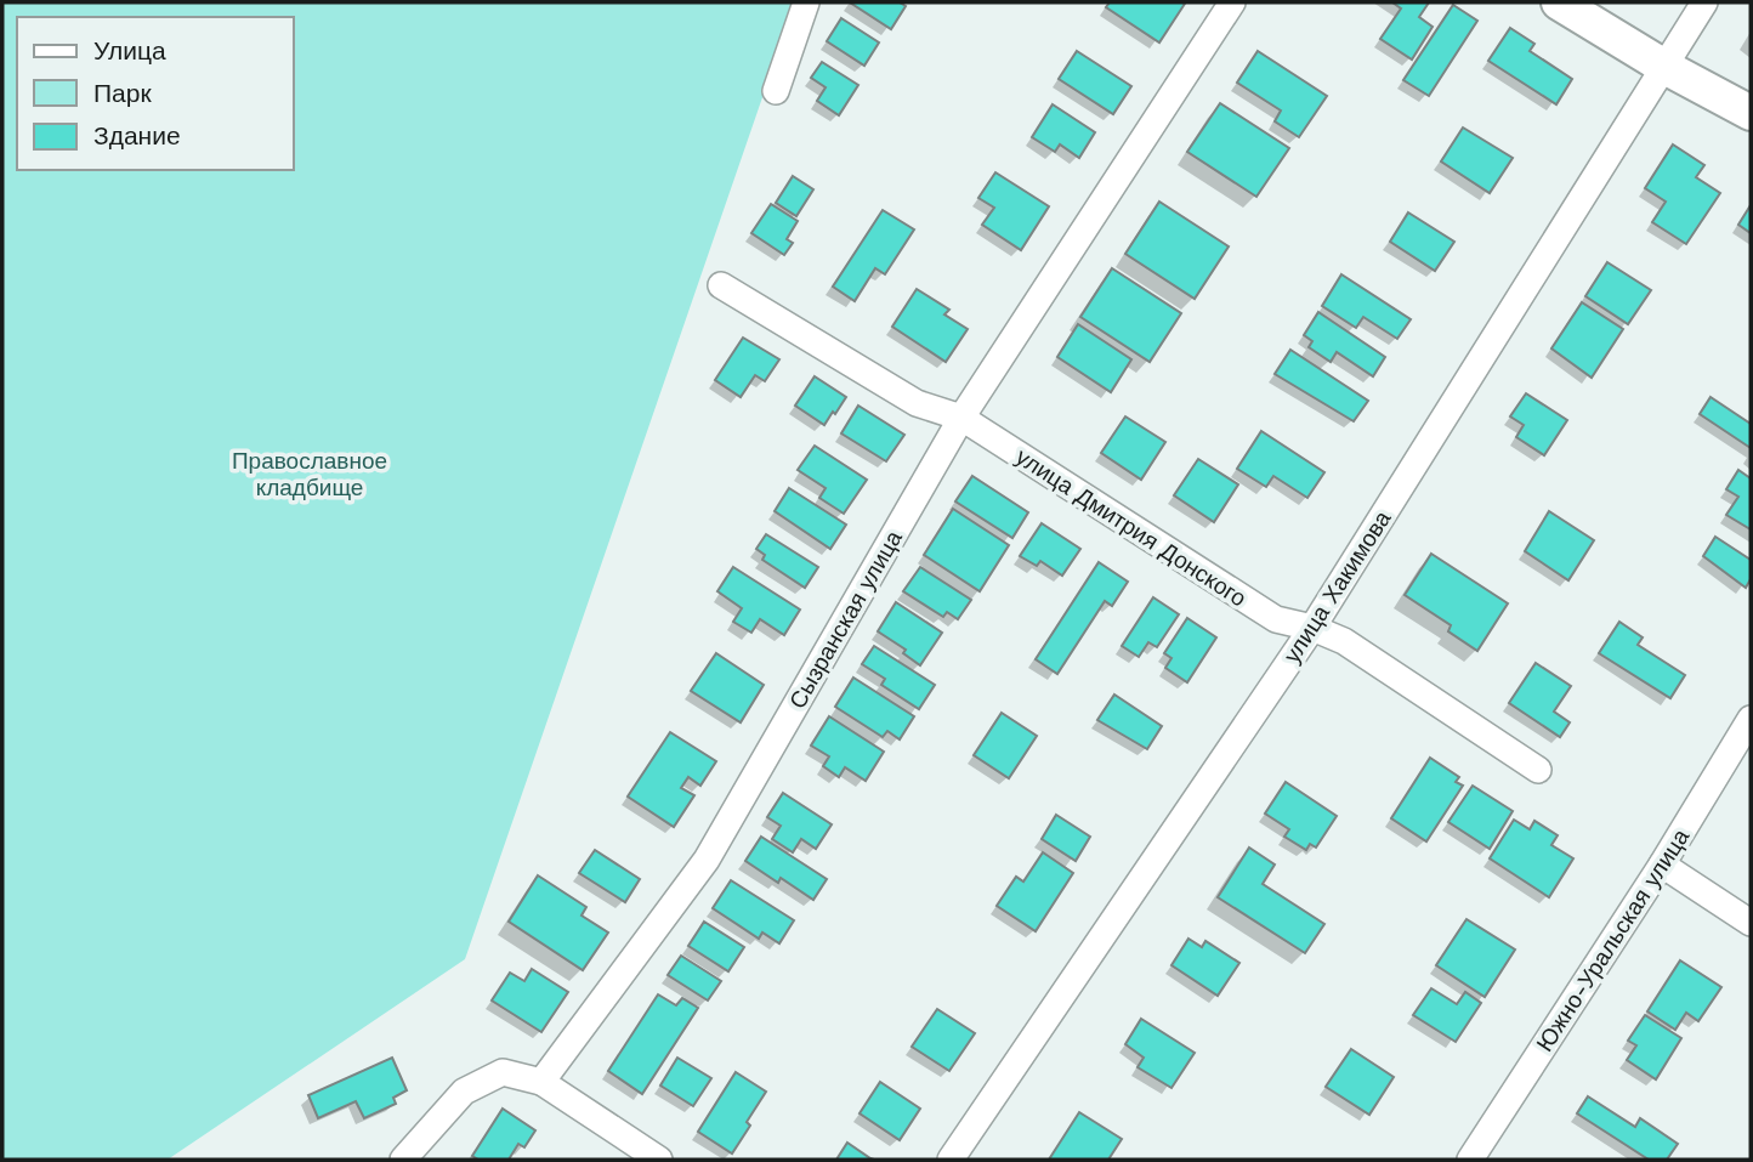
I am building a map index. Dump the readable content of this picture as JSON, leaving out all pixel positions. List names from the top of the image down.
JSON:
{
  "streets": {
    "street": [
      "улица Дмитрия Донского",
      "улица Хакимова",
      "Сызранская улица",
      "Южно-Уральская улица"
    ]
  },
  "crossings": [
    ["улица Дмитрия Донского", "улица Хакимова"],
    ["улица Дмитрия Донского", "Сызранская улица"]
  ],
  "parks": ["Православное кладбище"],
  "legend": ["Улица", "Парк", "Здание"]
}
